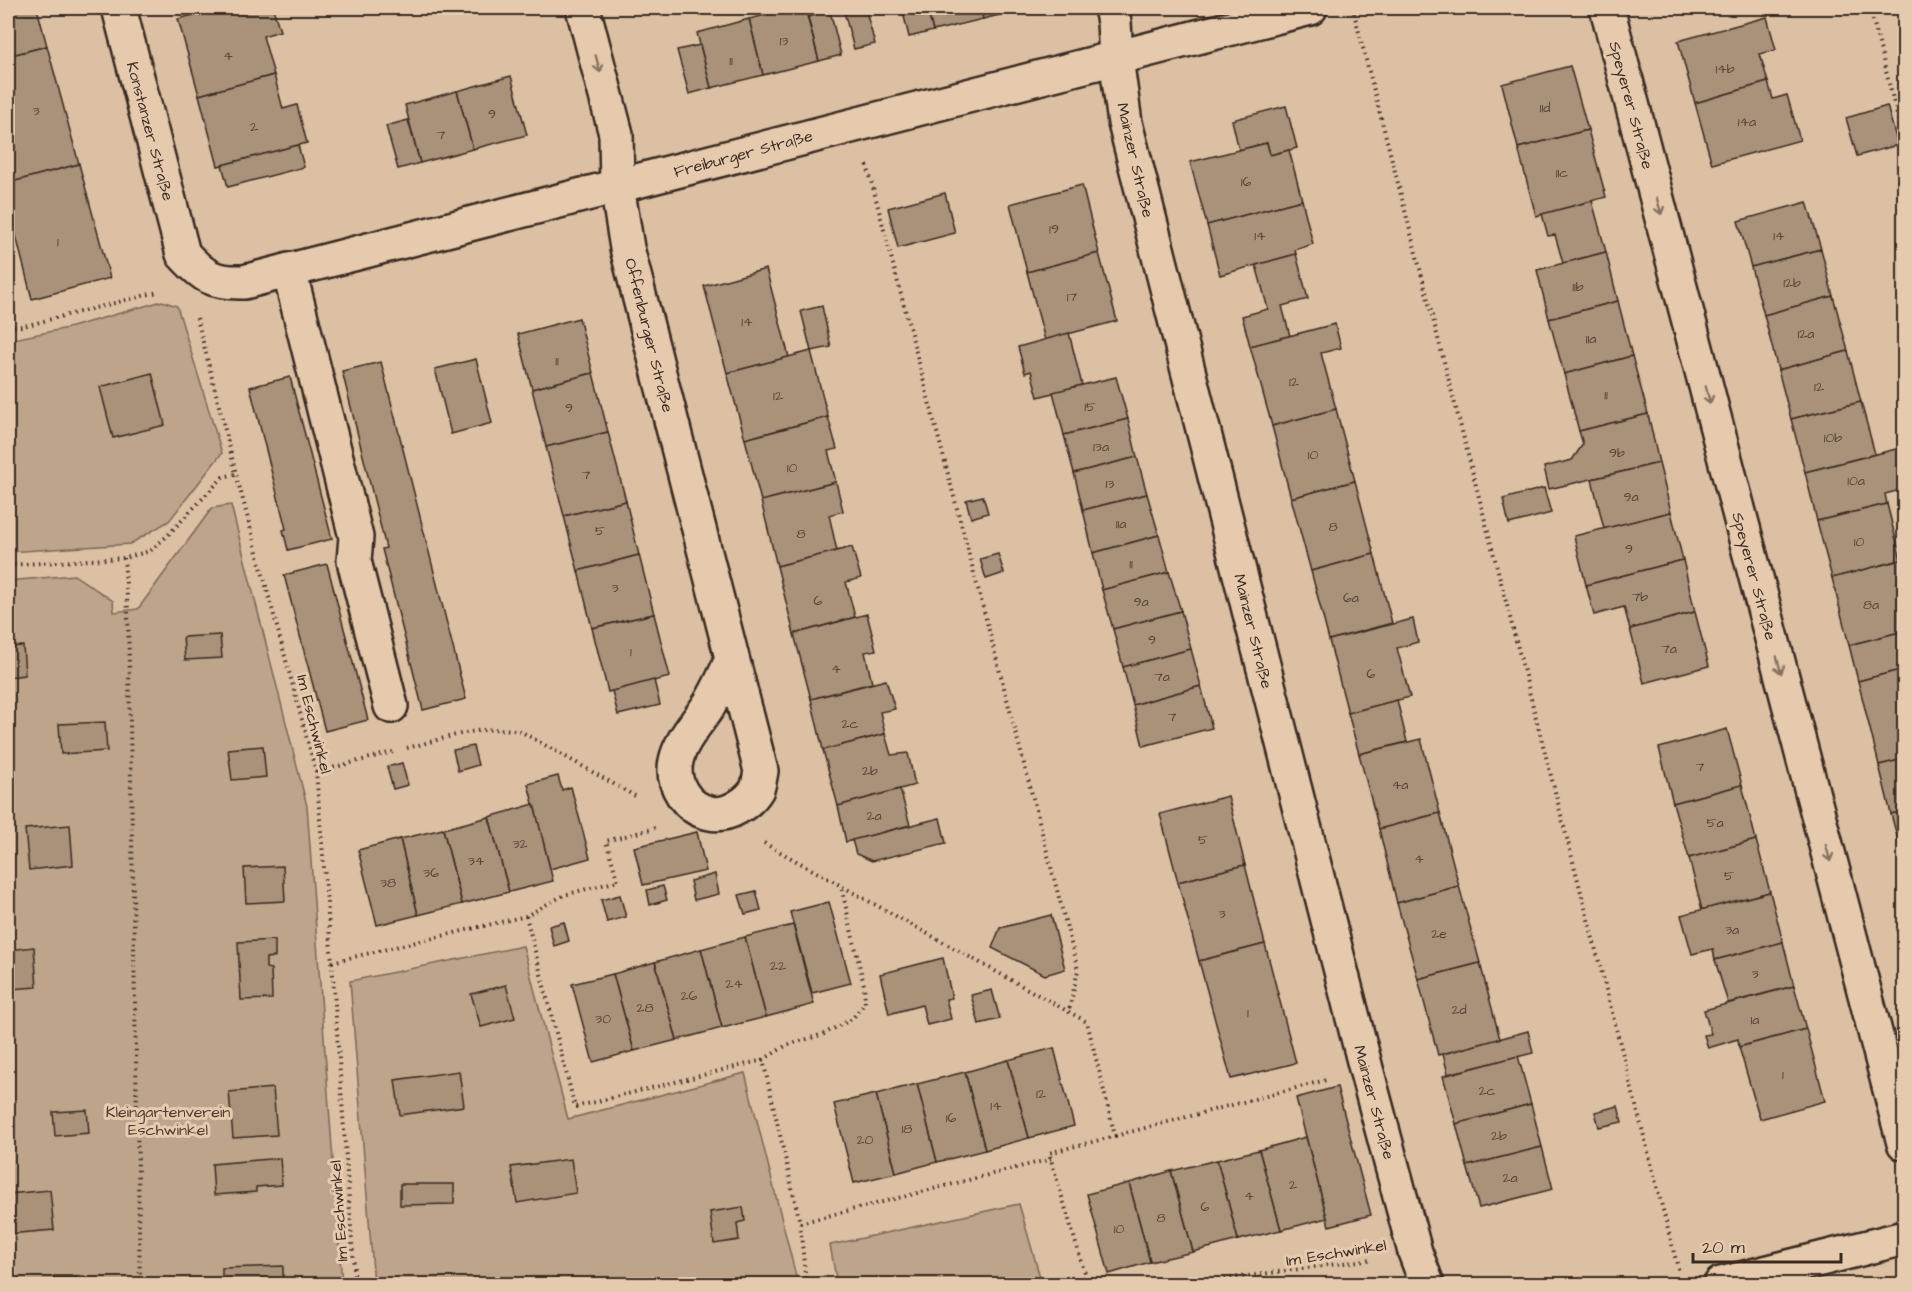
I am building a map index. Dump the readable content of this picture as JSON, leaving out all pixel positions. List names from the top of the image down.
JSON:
{
  "streets": {
    "street": [
      "Speyerer Straße",
      "Konstanzer Straße",
      "Freiburger Straße",
      "Mainzer Straße",
      "Offenburger Straße"
    ],
    "path": ["Im Eschwinkel"]
  },
  "crossings": [
    ["Konstanzer Straße", "Freiburger Straße"],
    ["Konstanzer Straße", "Im Eschwinkel"],
    ["Freiburger Straße", "Mainzer Straße"],
    ["Freiburger Straße", "Offenburger Straße"],
    ["Freiburger Straße", "Im Eschwinkel"],
    ["Mainzer Straße", "Im Eschwinkel"]
  ],
  "one_way": ["Speyerer Straße"],
  "parks": ["Kleingartenverein Eschwinkel"],
  "house_numbers": [
    "13",
    "4",
    "11",
    "14b",
    "11d",
    "3",
    "9",
    "14a",
    "2",
    "7",
    "11c",
    "16",
    "19",
    "14",
    "14",
    "1",
    "12b",
    "11b",
    "17",
    "14",
    "12a",
    "11a",
    "11",
    "12",
    "12",
    "11",
    "12",
    "15",
    "9",
    "10b",
    "13a",
    "9b",
    "10",
    "10",
    "7",
    "10a",
    "13",
    "9a",
    "11a",
    "8",
    "5",
    "8",
    "10",
    "9",
    "11",
    "3",
    "7b",
    "6a",
    "6",
    "9a",
    "8a",
    "9",
    "7a",
    "1",
    "4",
    "6",
    "7a",
    "7",
    "2c",
    "7",
    "2b",
    "4a",
    "2a",
    "5a",
    "5",
    "32",
    "4",
    "34",
    "36",
    "5",
    "38",
    "3",
    "3a",
    "2e",
    "22",
    "3",
    "24",
    "26",
    "28",
    "2d",
    "1",
    "30",
    "1a",
    "1",
    "2c",
    "12",
    "14",
    "16",
    "18",
    "2b",
    "20",
    "2a",
    "2",
    "4",
    "6",
    "8",
    "10"
  ],
  "scale_bar": "20 m"
}
